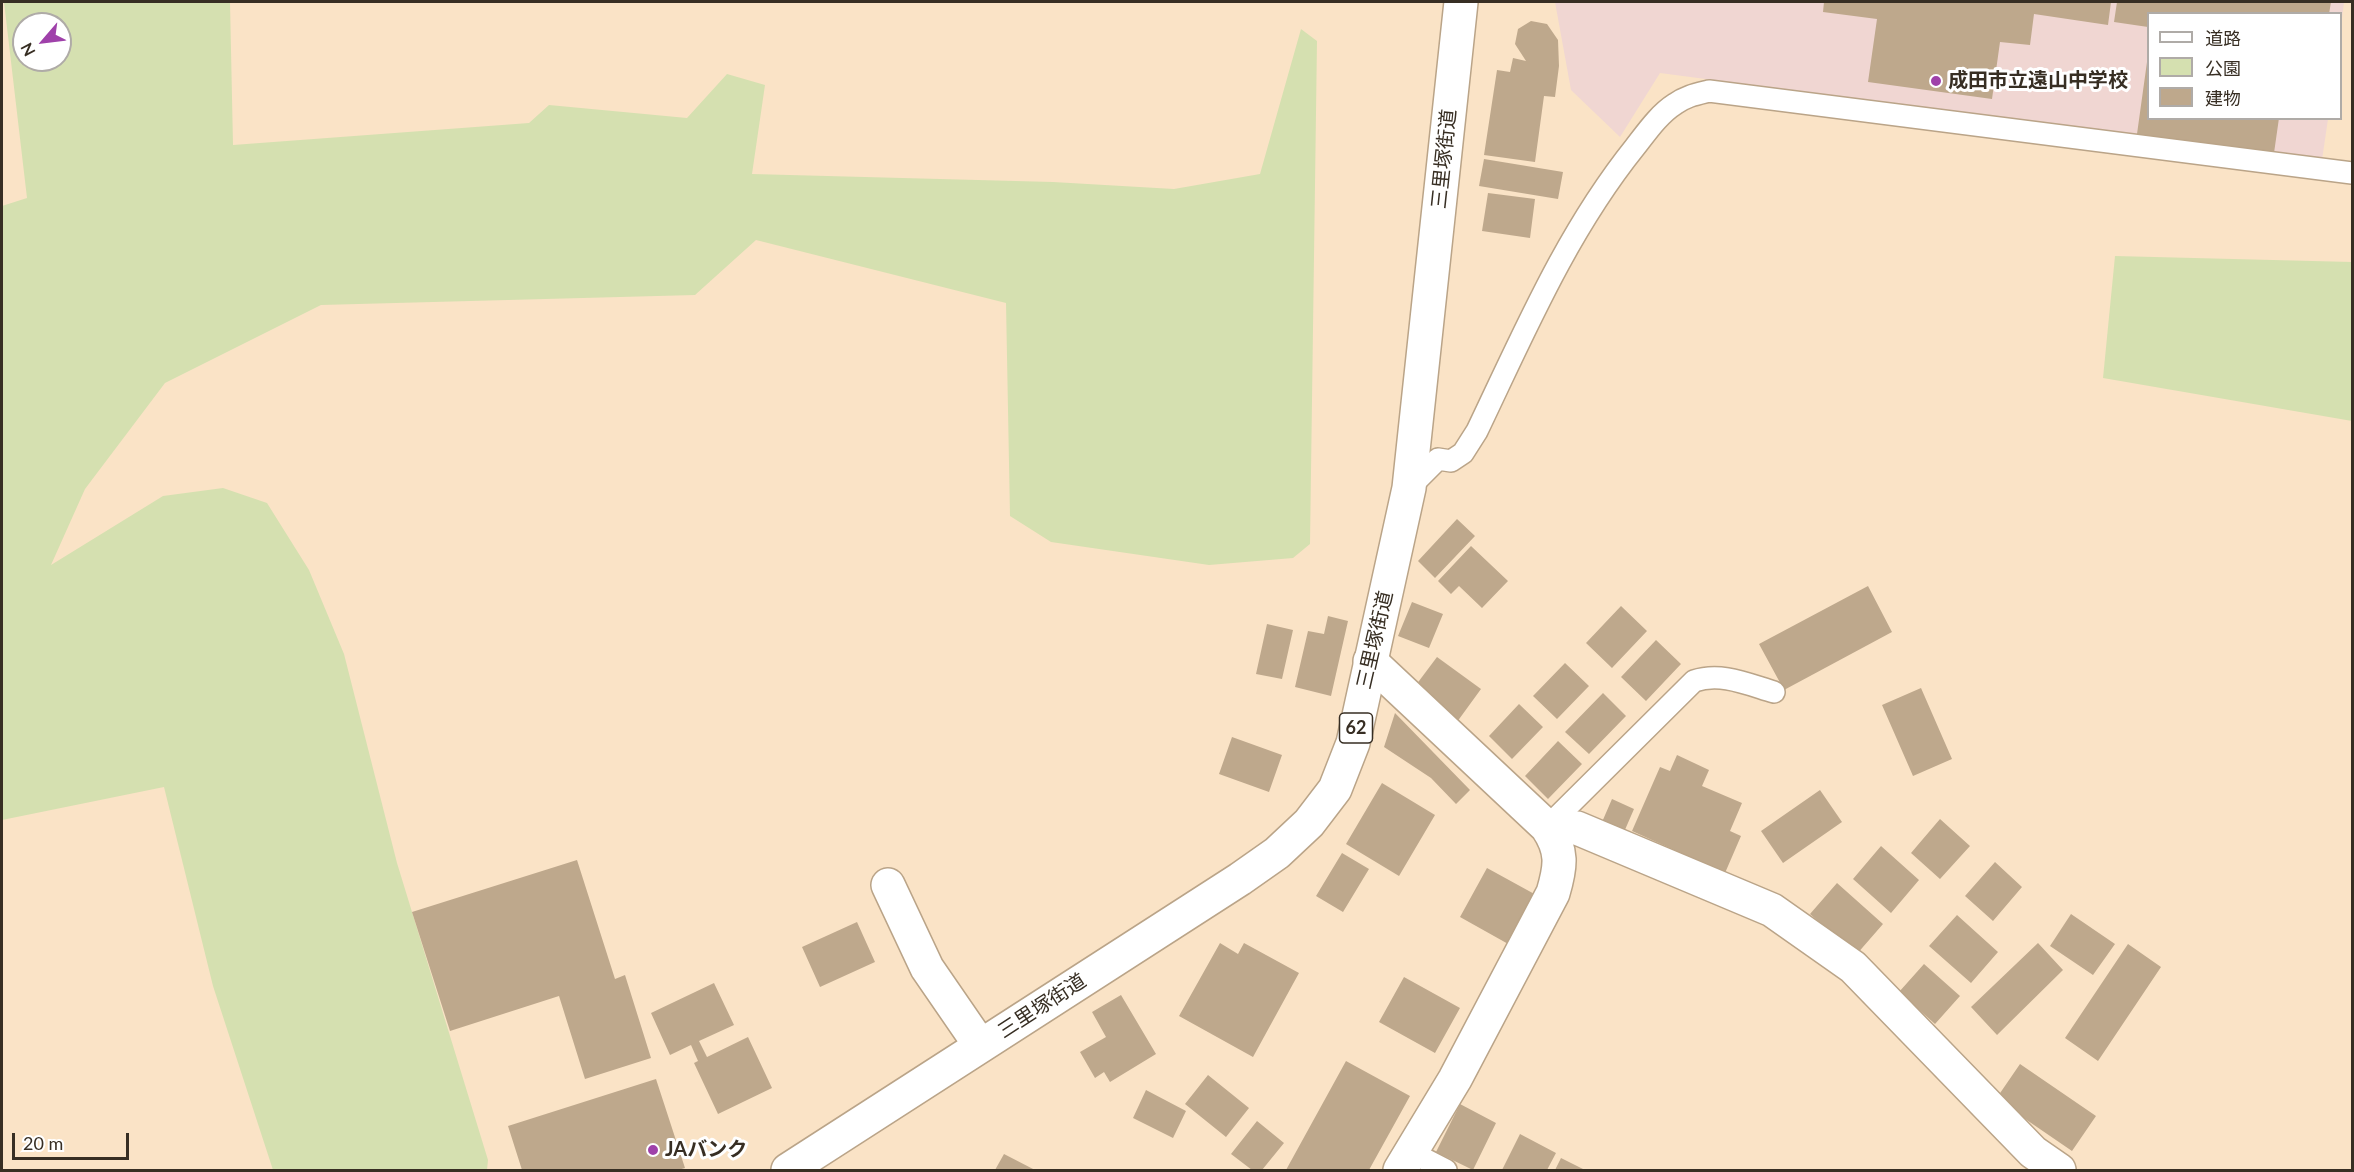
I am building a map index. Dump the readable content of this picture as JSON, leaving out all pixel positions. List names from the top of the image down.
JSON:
{
  "streets": {
    "main road": ["三里塚街道", "62"]
  },
  "places": ["成田市立遠山中学校", "JAバンク"],
  "legend": ["道路", "公園", "建物"],
  "scale_bar": "20 m",
  "north": "bottom left"
}
